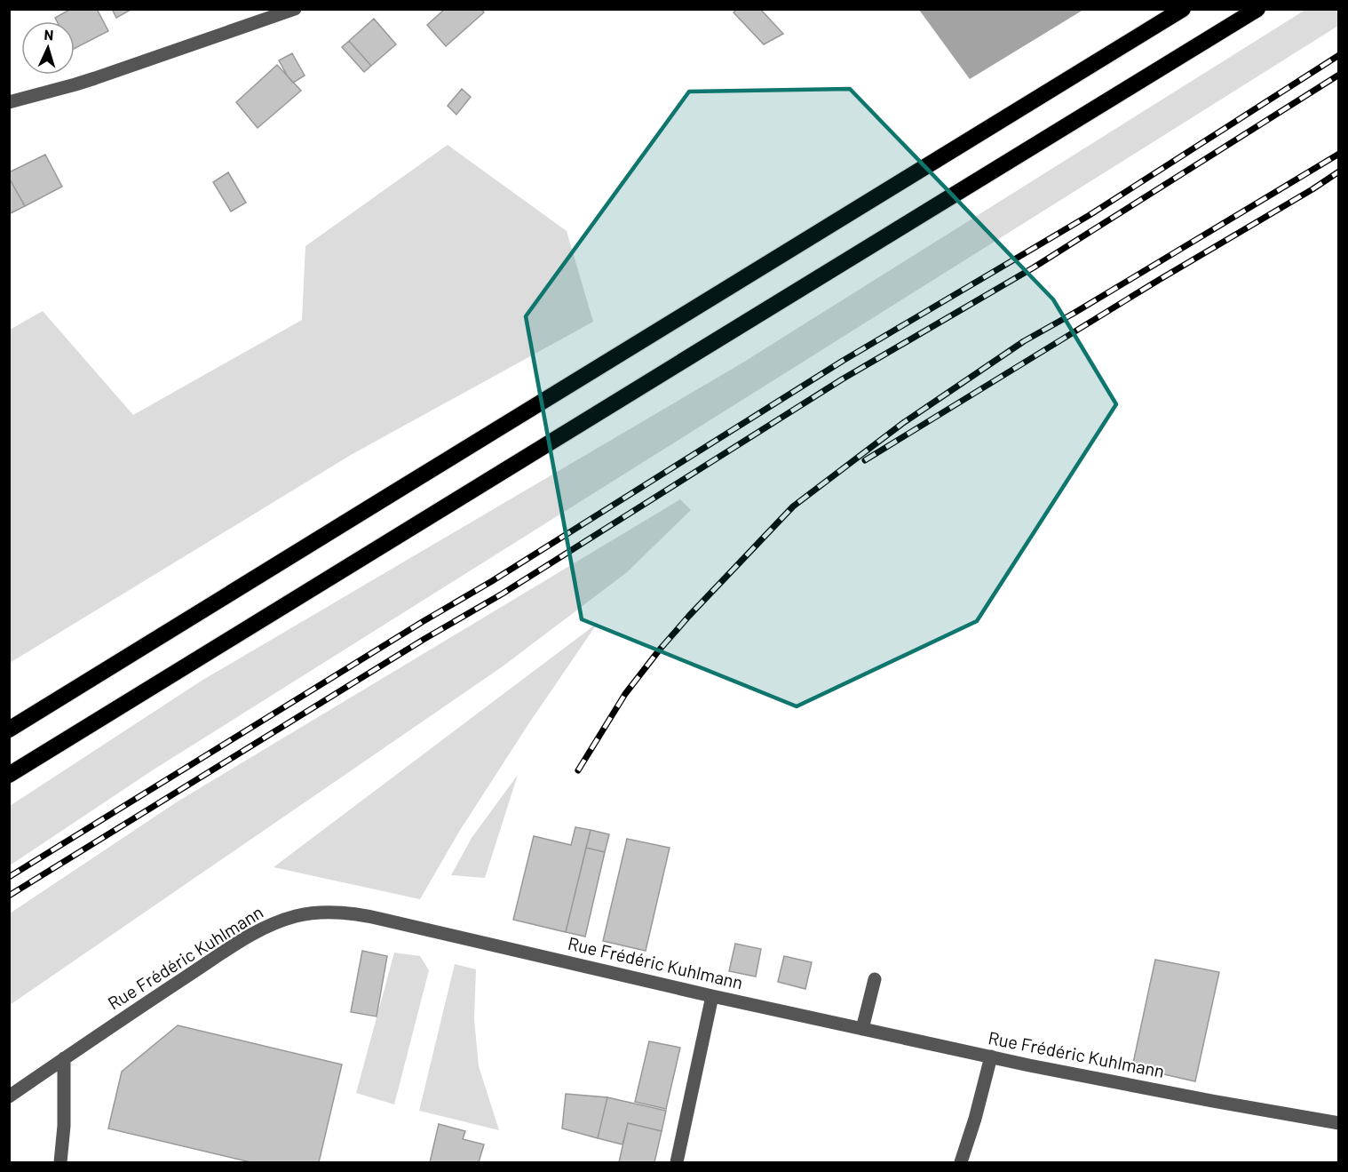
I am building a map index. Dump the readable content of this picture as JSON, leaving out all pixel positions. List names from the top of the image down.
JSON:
{
  "streets": {
    "street": ["Rue Frédéric Kuhlmann"]
  },
  "north": "top"
}
